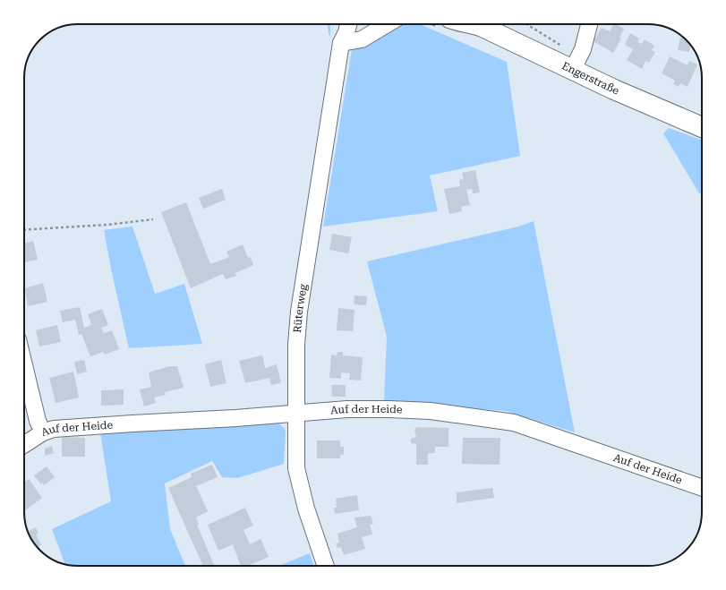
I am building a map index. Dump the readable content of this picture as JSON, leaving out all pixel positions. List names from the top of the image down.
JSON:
{
  "streets": {
    "main road": ["Engerstraße"],
    "street": ["Rüterweg", "Auf der Heide"]
  },
  "crossings": [
    ["Rüterweg", "Auf der Heide"]
  ]
}
